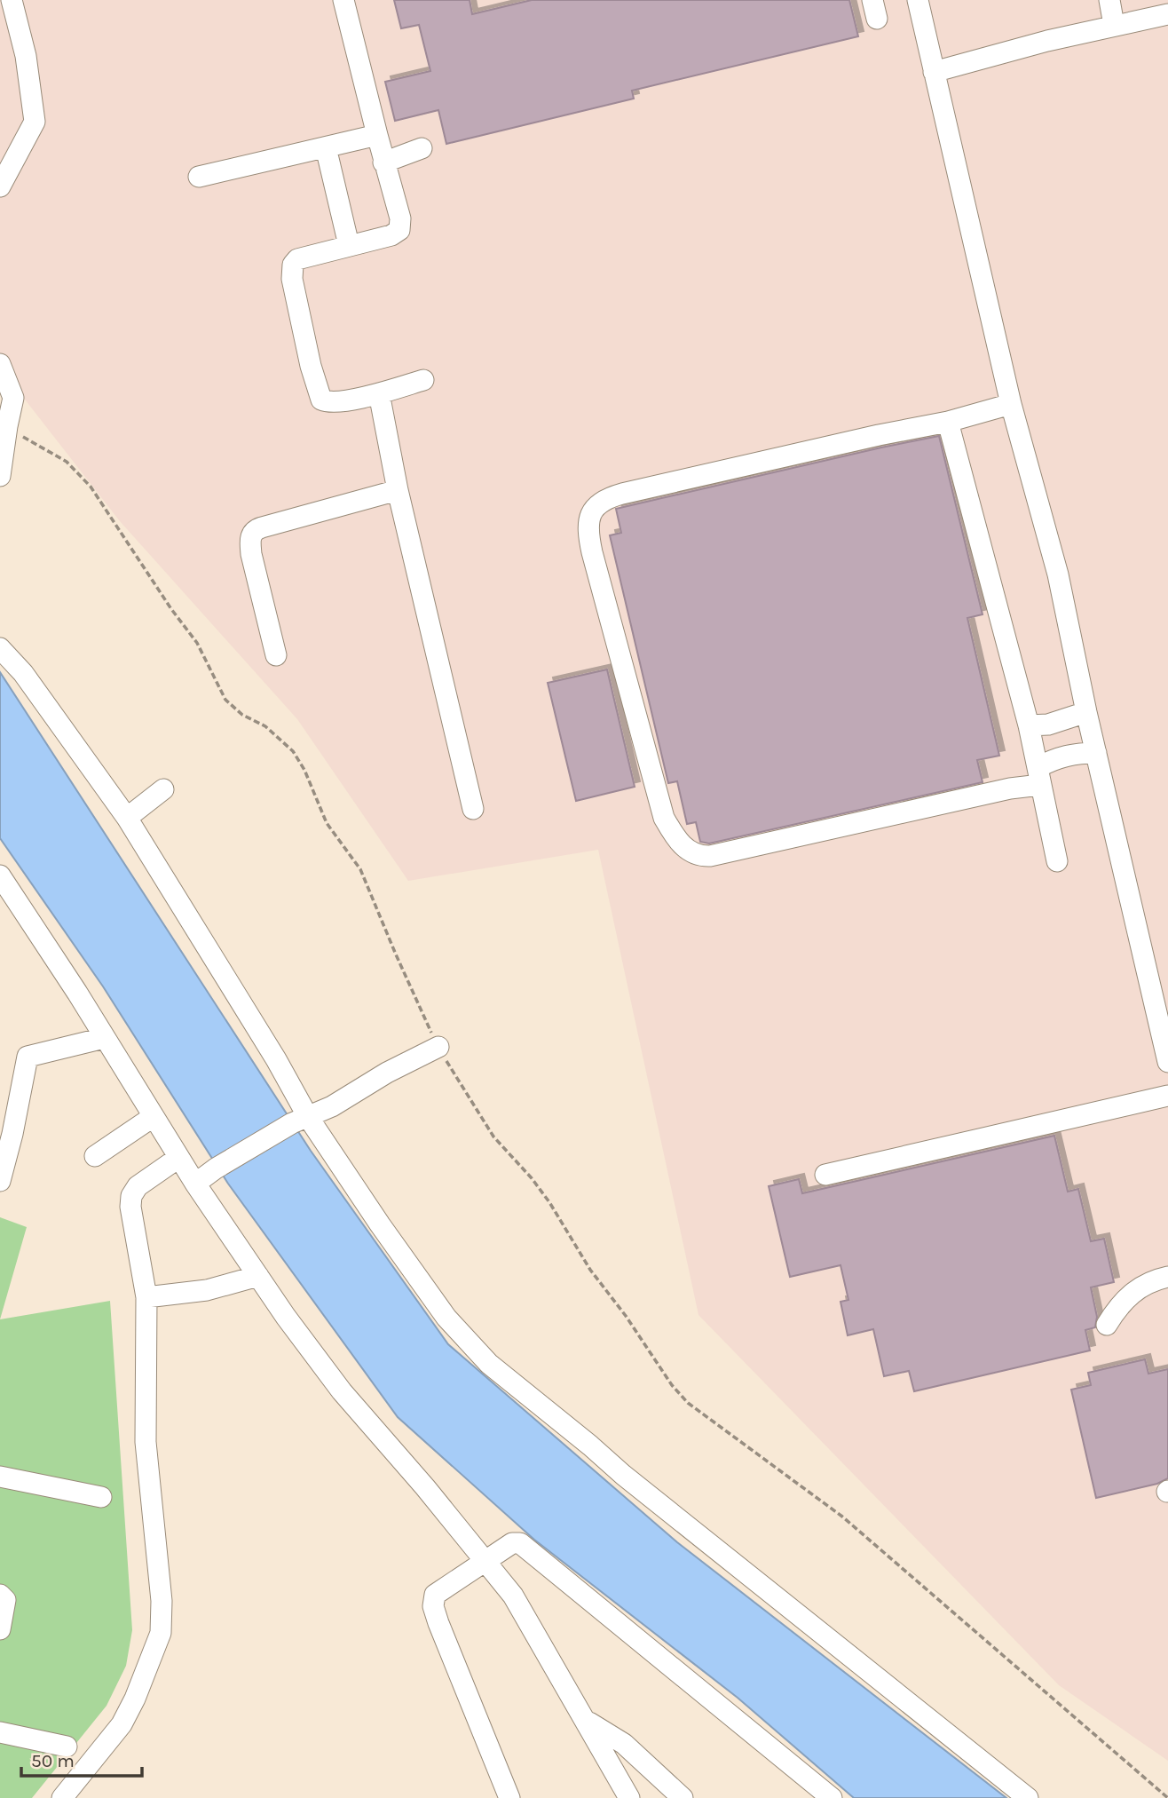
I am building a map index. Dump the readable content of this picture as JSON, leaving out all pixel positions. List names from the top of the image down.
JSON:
{
  "scale_bar": "50 m"
}
